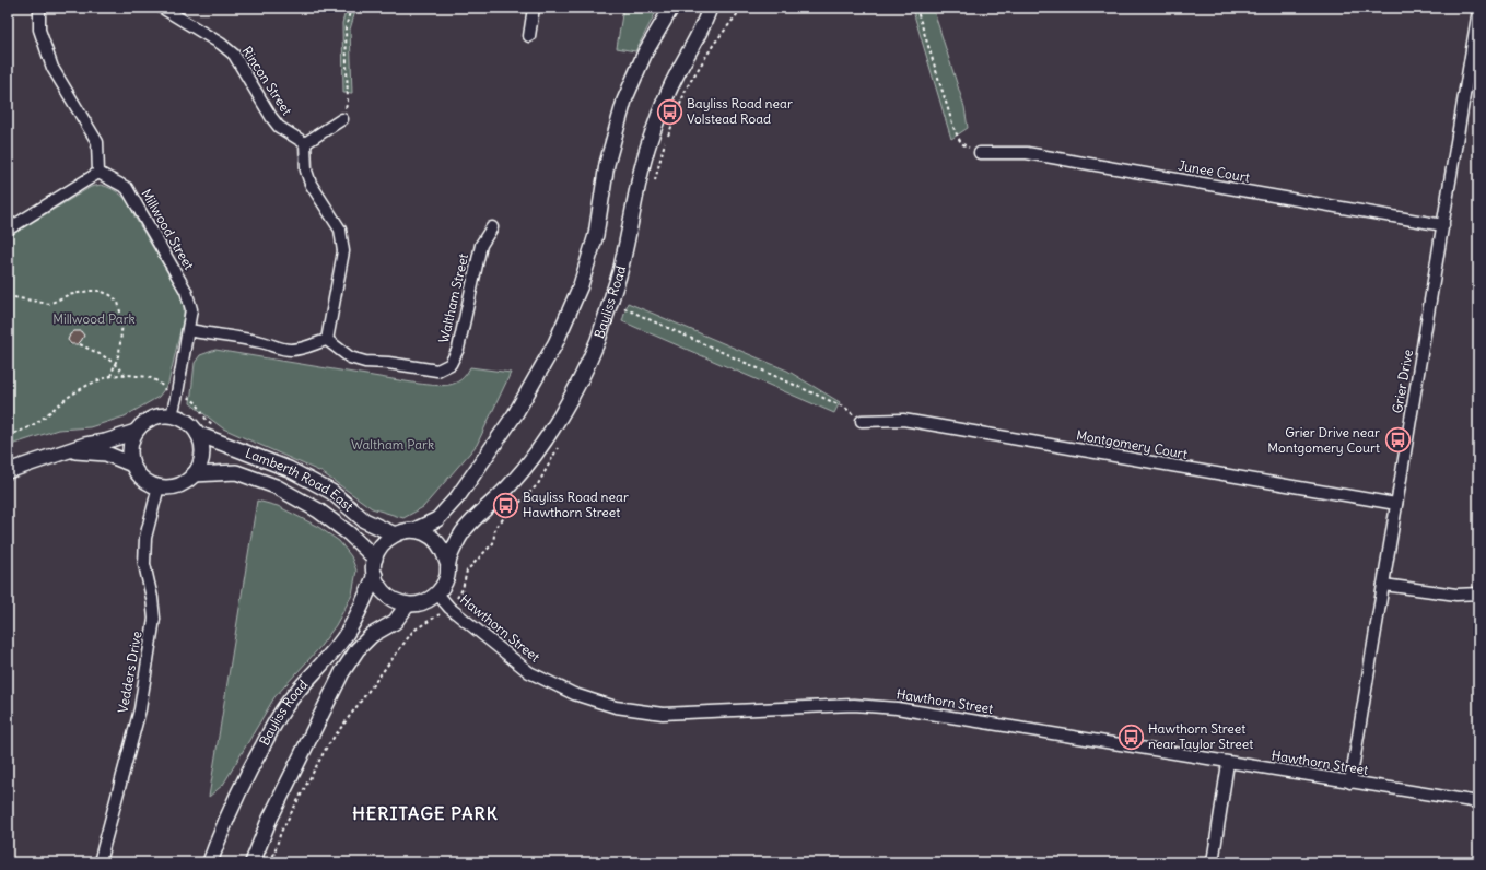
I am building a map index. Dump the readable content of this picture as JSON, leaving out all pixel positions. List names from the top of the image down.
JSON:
{
  "streets": {
    "street": [
      "Rincon Street",
      "Junee Court",
      "Millwood Street",
      "Waltham Street",
      "Bayliss Road",
      "Grier Drive",
      "Montgomery Court",
      "Lamberth Road East",
      "Hawthorn Street",
      "Vedders Drive"
    ]
  },
  "crossings": [
    ["Junee Court", "Grier Drive"],
    ["Millwood Street", "Lamberth Road East"],
    ["Millwood Street", "Vedders Drive"],
    ["Bayliss Road", "Lamberth Road East"],
    ["Bayliss Road", "Hawthorn Street"],
    ["Grier Drive", "Montgomery Court"],
    ["Grier Drive", "Hawthorn Street"],
    ["Lamberth Road East", "Hawthorn Street"],
    ["Lamberth Road East", "Vedders Drive"]
  ],
  "districts": ["HERITAGE PARK"],
  "parks": ["Millwood Park", "Waltham Park"],
  "places": {
    "bus stop": [
      "Bayliss Road near Volstead Road",
      "Grier Drive near Montgomery Court",
      "Bayliss Road near Hawthorn Street",
      "Hawthorn Street near Taylor Street"
    ]
  }
}
